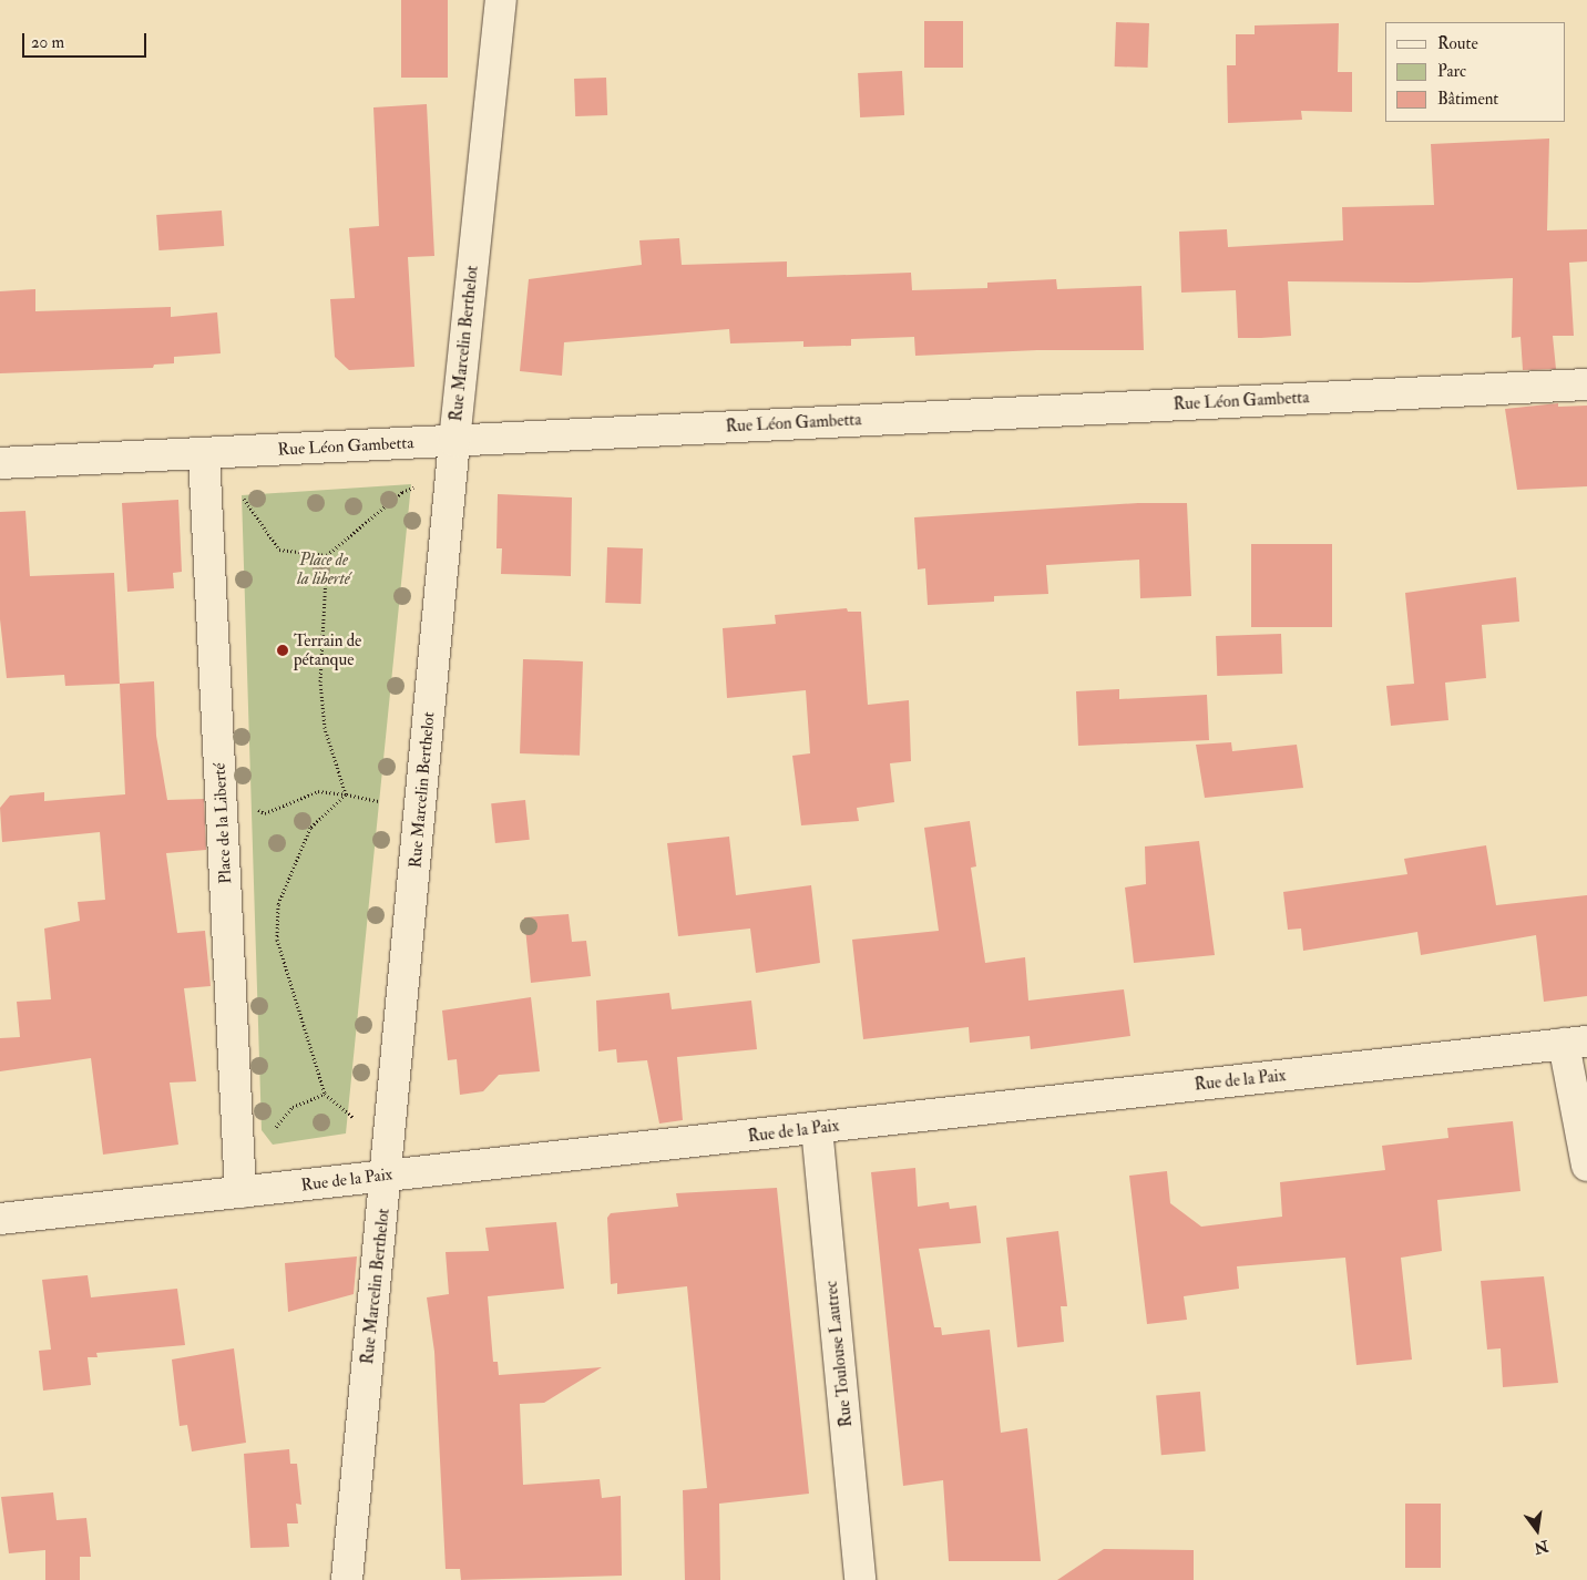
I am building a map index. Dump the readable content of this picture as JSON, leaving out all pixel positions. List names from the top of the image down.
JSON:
{
  "streets": {
    "street": [
      "Rue Marcelin Berthelot",
      "Rue Léon Gambetta",
      "Place de la Liberté",
      "Rue de la Paix",
      "Rue Toulouse Lautrec"
    ]
  },
  "crossings": [
    ["Rue Marcelin Berthelot", "Rue Léon Gambetta"],
    ["Rue Marcelin Berthelot", "Rue de la Paix"],
    ["Rue Léon Gambetta", "Place de la Liberté"],
    ["Place de la Liberté", "Rue de la Paix"],
    ["Rue de la Paix", "Rue Toulouse Lautrec"]
  ],
  "parks": ["Place de la liberté"],
  "places": ["Terrain de pétanque"],
  "legend": ["Route", "Parc", "Bâtiment"],
  "scale_bar": "20 m",
  "north": "bottom"
}
